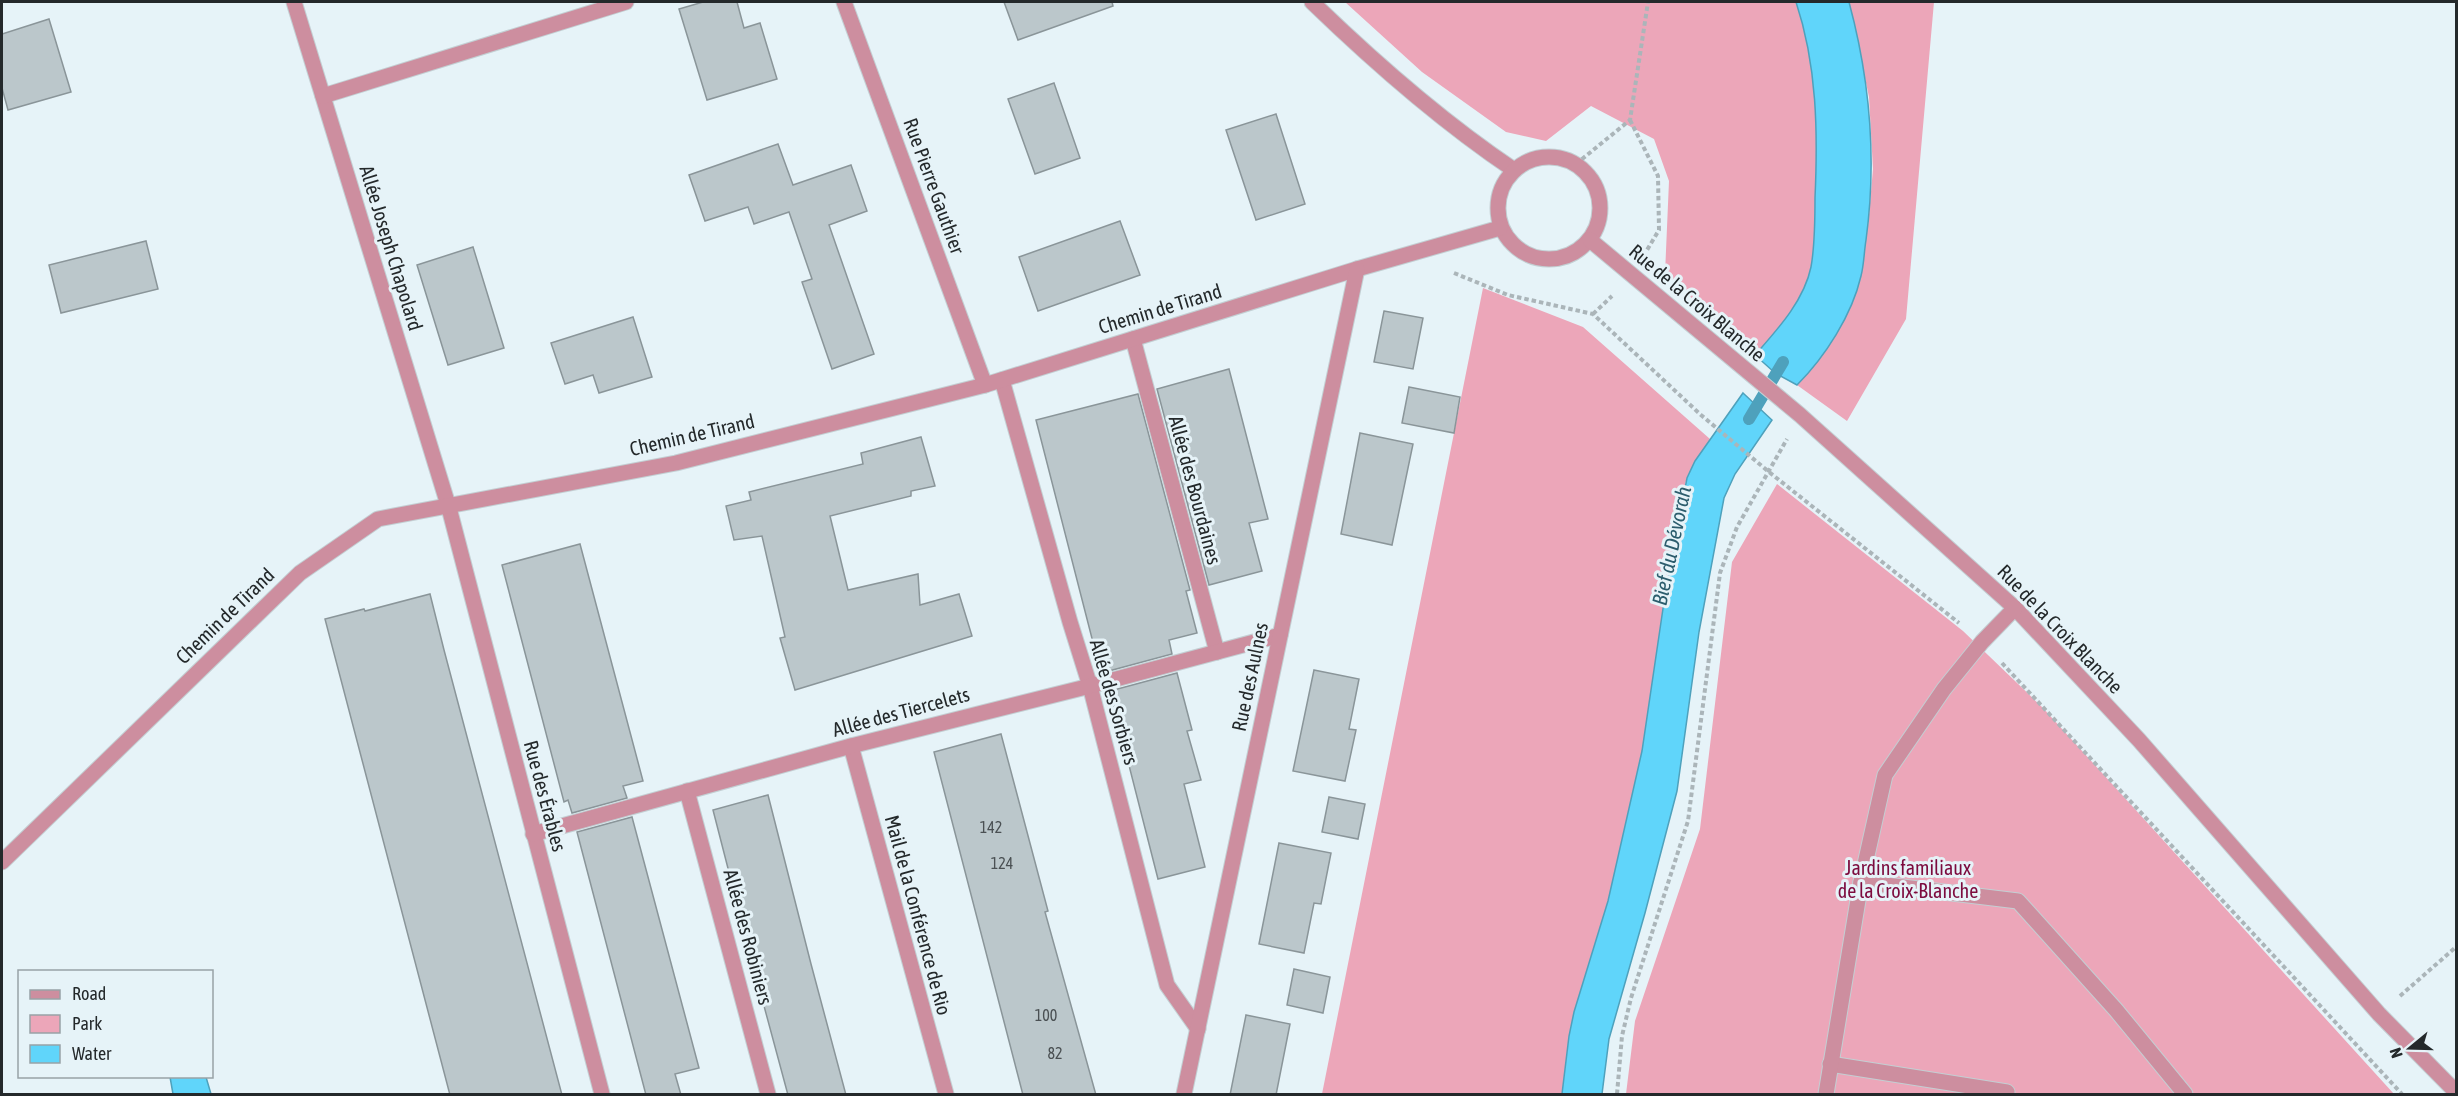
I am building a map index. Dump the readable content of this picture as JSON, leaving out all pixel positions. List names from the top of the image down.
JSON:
{
  "streets": {
    "street": [
      "Rue Pierre Gauthier",
      "Allée Joseph Chapolard",
      "Rue de la Croix Blanche",
      "Chemin de Tirand",
      "Allée des Bourdaines",
      "Rue des Aulnes",
      "Allée des Sorbiers",
      "Allée des Tiercelets",
      "Rue des Érables",
      "Mail de la Conférence de Rio",
      "Allée des Robiniers"
    ]
  },
  "crossings": [
    ["Rue Pierre Gauthier", "Chemin de Tirand"],
    ["Allée Joseph Chapolard", "Chemin de Tirand"],
    ["Allée Joseph Chapolard", "Rue des Érables"],
    ["Rue de la Croix Blanche", "Chemin de Tirand"],
    ["Chemin de Tirand", "Allée des Bourdaines"],
    ["Chemin de Tirand", "Rue des Aulnes"],
    ["Chemin de Tirand", "Allée des Sorbiers"],
    ["Chemin de Tirand", "Rue des Érables"],
    ["Allée des Bourdaines", "Allée des Tiercelets"],
    ["Rue des Aulnes", "Allée des Sorbiers"],
    ["Rue des Aulnes", "Allée des Tiercelets"],
    ["Allée des Sorbiers", "Allée des Tiercelets"],
    ["Allée des Tiercelets", "Rue des Érables"],
    ["Allée des Tiercelets", "Mail de la Conférence de Rio"],
    ["Allée des Tiercelets", "Allée des Robiniers"]
  ],
  "water": ["Bief du Dévorah"],
  "parks": ["Jardins familiaux de la Croix-Blanche"],
  "house_numbers": [
    "142",
    "124",
    "100",
    "82"
  ],
  "legend": ["Road", "Park", "Water"],
  "north": "left"
}
